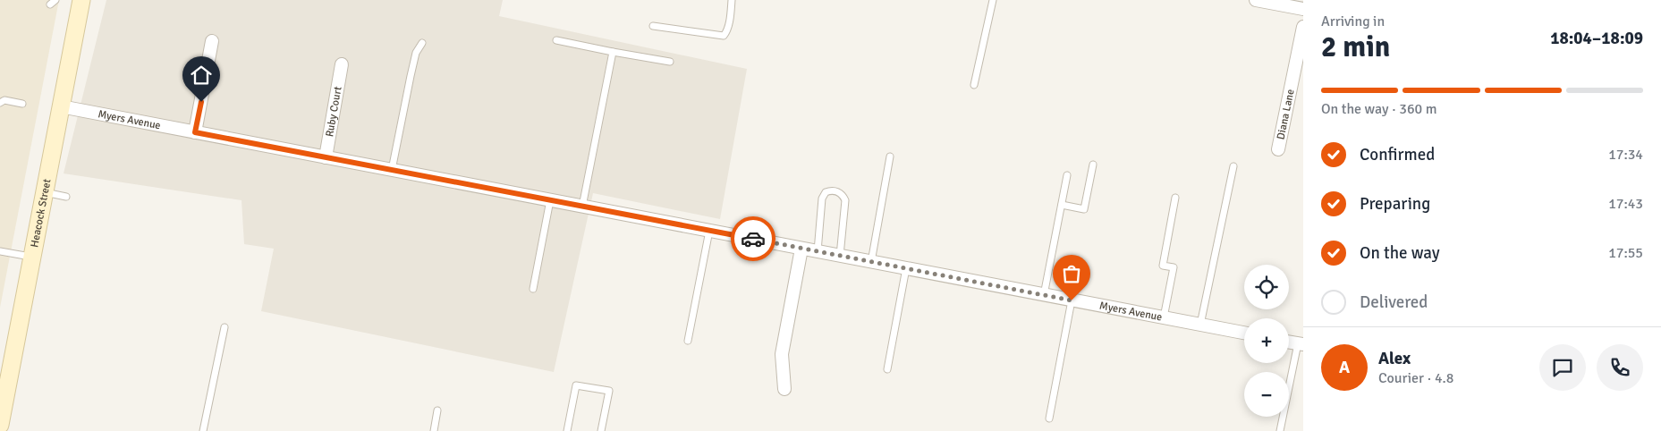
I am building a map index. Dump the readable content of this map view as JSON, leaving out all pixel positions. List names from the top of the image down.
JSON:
{
  "streets": {
    "main road": ["Heacock Street"],
    "street": ["Ruby Court", "Diana Lane", "Myers Avenue"]
  },
  "crossings": [
    ["Ruby Court", "Myers Avenue"],
    ["Myers Avenue", "Heacock Street"]
  ],
  "page": {
    "heading": ["2 min", "Arriving in", "18:04–18:09"],
    "panel": ["Alex", "Courier · 4.8"],
    "bar": "On the way · 360 m",
    "list": [
      ["Confirmed", "17:34"],
      ["Preparing", "17:43"],
      ["On the way", "17:55"],
      "Delivered"
    ],
    "map_buttons": ["+", "−"],
    "round": "A"
  }
}
